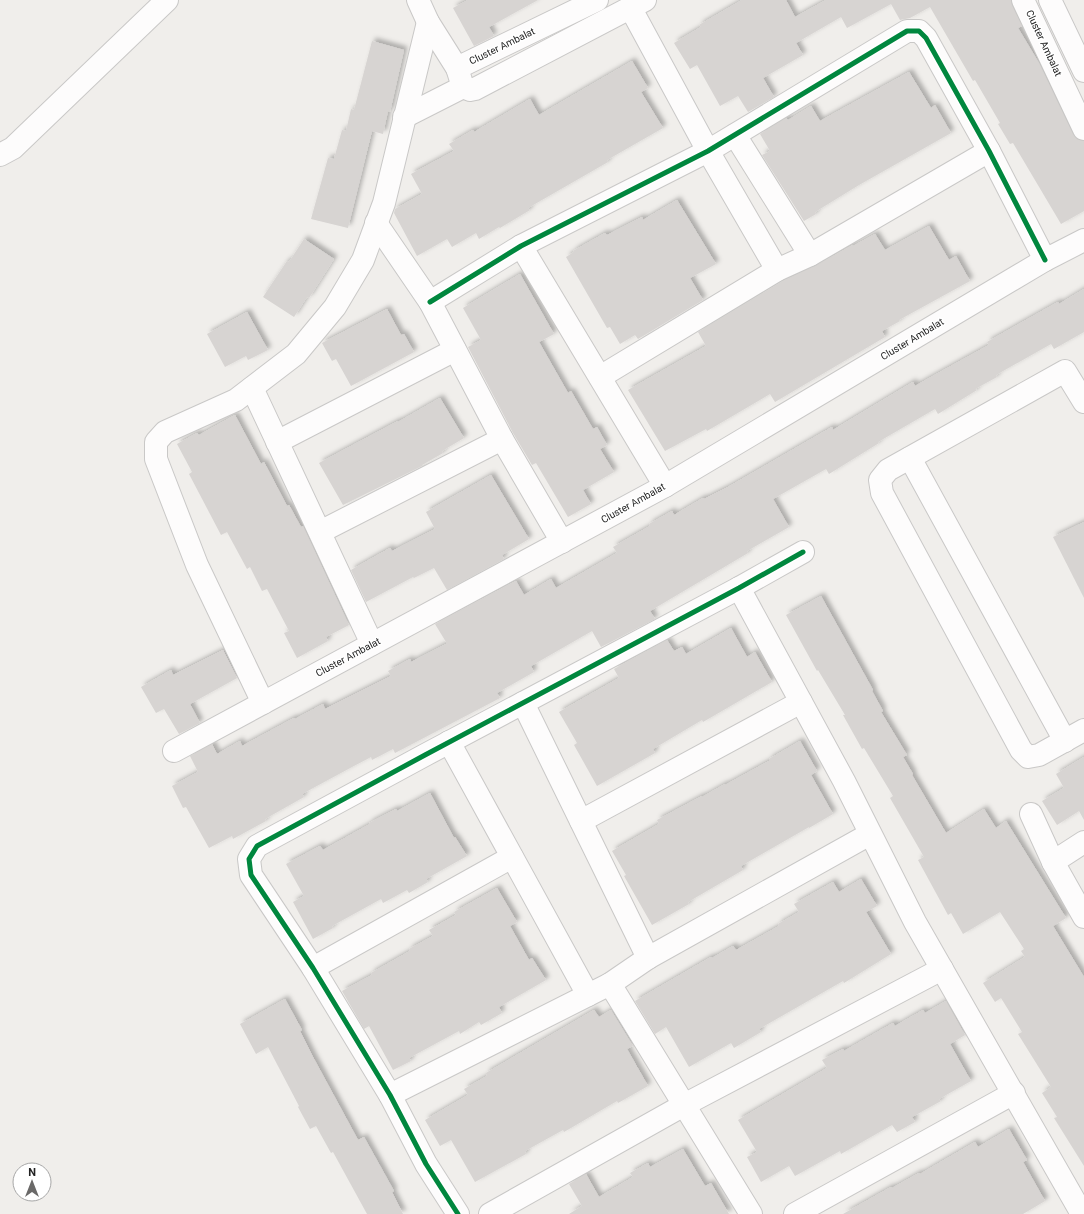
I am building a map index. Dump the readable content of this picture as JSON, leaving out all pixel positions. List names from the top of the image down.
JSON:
{
  "streets": {
    "street": ["Cluster Ambalat"]
  },
  "north": "top"
}
